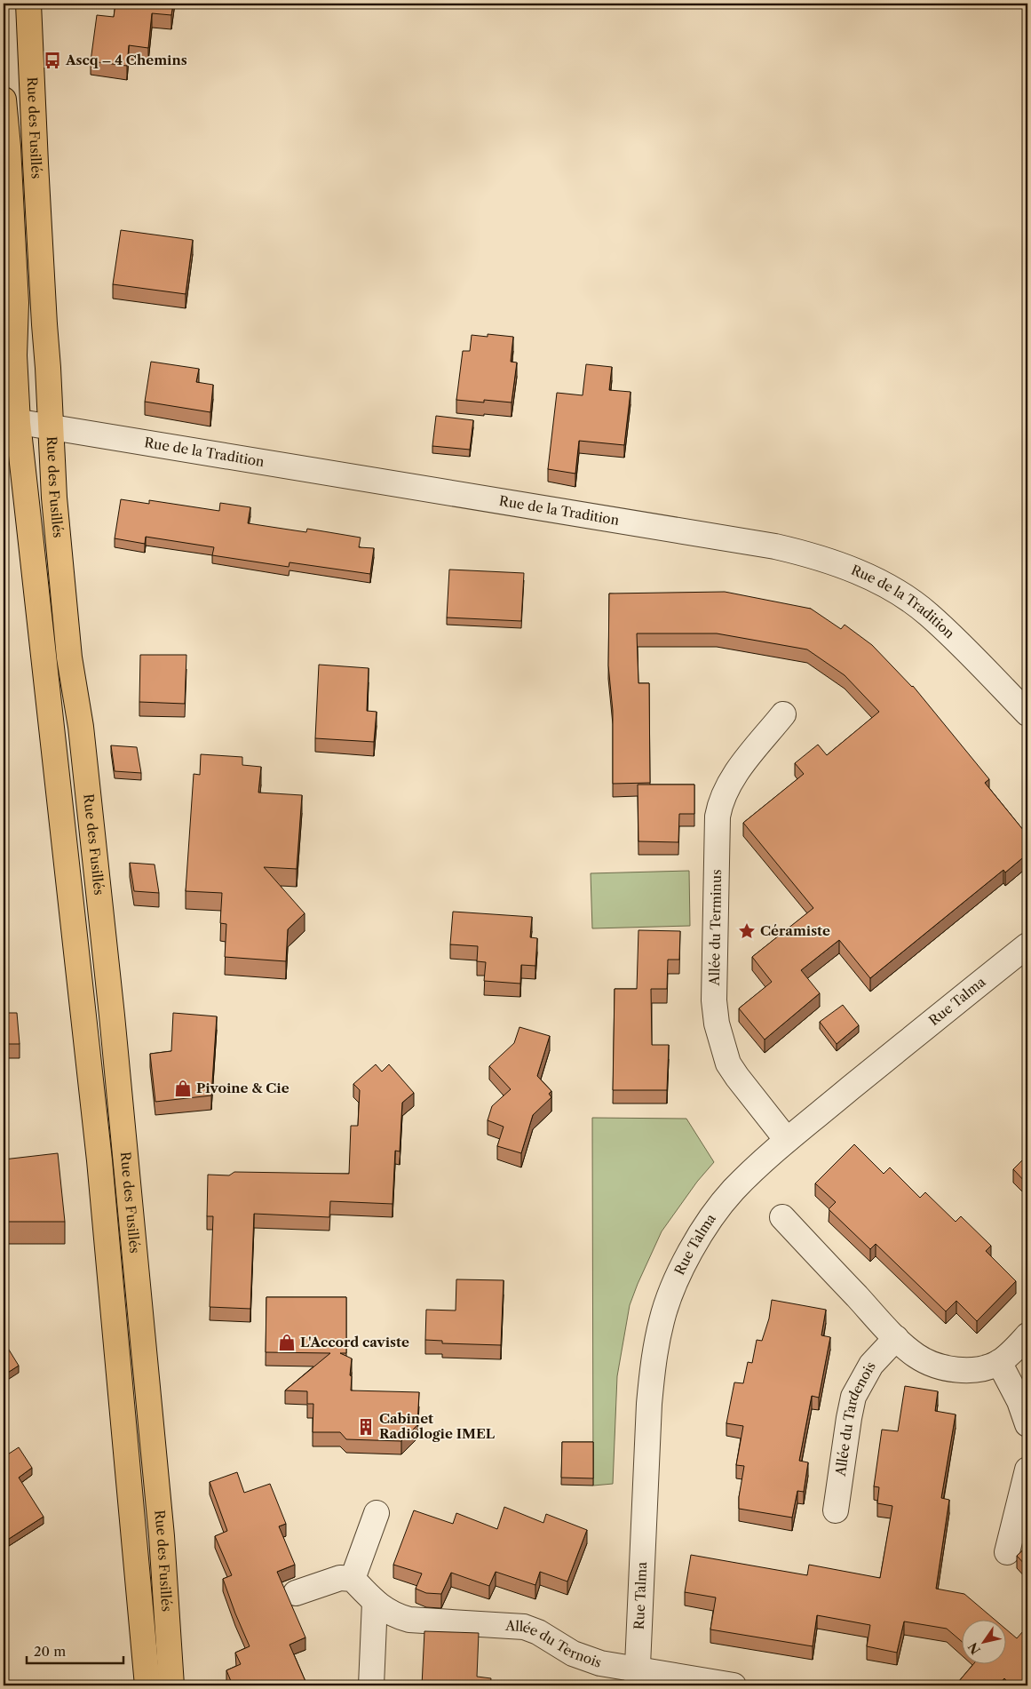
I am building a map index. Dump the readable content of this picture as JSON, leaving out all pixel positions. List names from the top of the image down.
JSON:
{
  "streets": {
    "main road": ["Rue des Fusillés"],
    "street": [
      "Rue de la Tradition",
      "Allée du Terminus",
      "Rue Talma",
      "Allée du Tardenois",
      "Allée du Ternois"
    ]
  },
  "crossings": [
    ["Rue des Fusillés", "Rue de la Tradition"],
    ["Allée du Terminus", "Rue Talma"],
    ["Rue Talma", "Allée du Ternois"]
  ],
  "places": {
    "bus stop": ["Ascq – 4 Chemins"],
    "place": ["Céramiste"],
    "shop": ["Pivoine & Cie", "L'Accord caviste"],
    "building": ["Cabinet Radiologie IMEL"]
  },
  "scale_bar": "20 m",
  "north": "bottom left"
}
